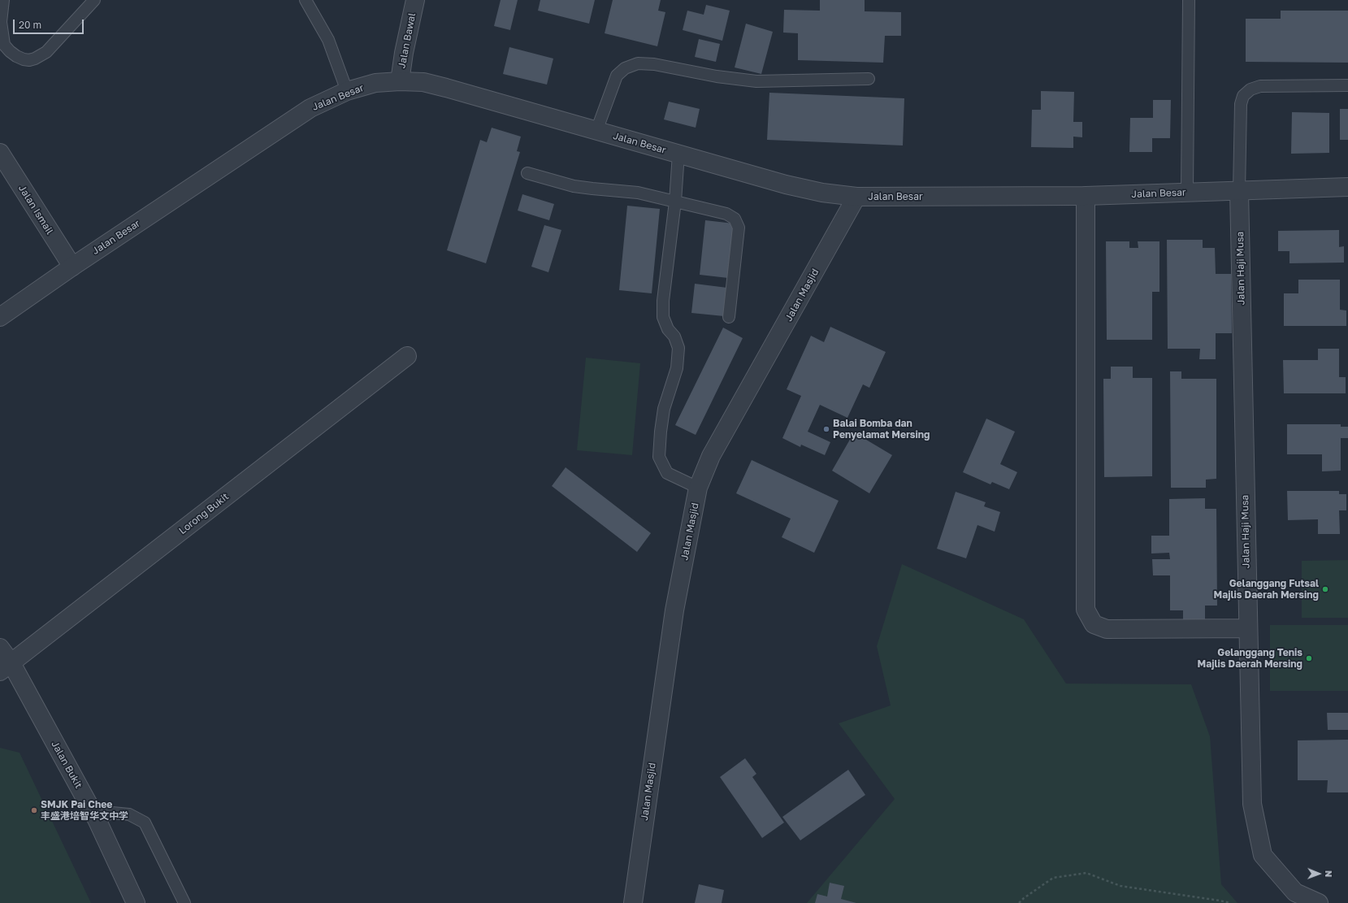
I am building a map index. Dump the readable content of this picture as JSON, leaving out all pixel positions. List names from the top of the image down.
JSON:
{
  "streets": {
    "street": [
      "Jalan Bawal",
      "Jalan Besar",
      "Jalan Ismail",
      "Jalan Haji Musa",
      "Jalan Masjid",
      "Lorong Bukit",
      "Jalan Bukit"
    ]
  },
  "crossings": [
    ["Jalan Bawal", "Jalan Besar"],
    ["Jalan Besar", "Jalan Ismail"],
    ["Jalan Besar", "Jalan Haji Musa"],
    ["Jalan Besar", "Jalan Masjid"],
    ["Lorong Bukit", "Jalan Bukit"]
  ],
  "places": [
    "Balai Bomba dan Penyelamat Mersing",
    "Gelanggang Futsal Majlis Daerah Mersing",
    "Gelanggang Tenis Majlis Daerah Mersing",
    "SMJK Pai Chee 丰盛港培智华文中学"
  ],
  "scale_bar": "20 m",
  "north": "right"
}
